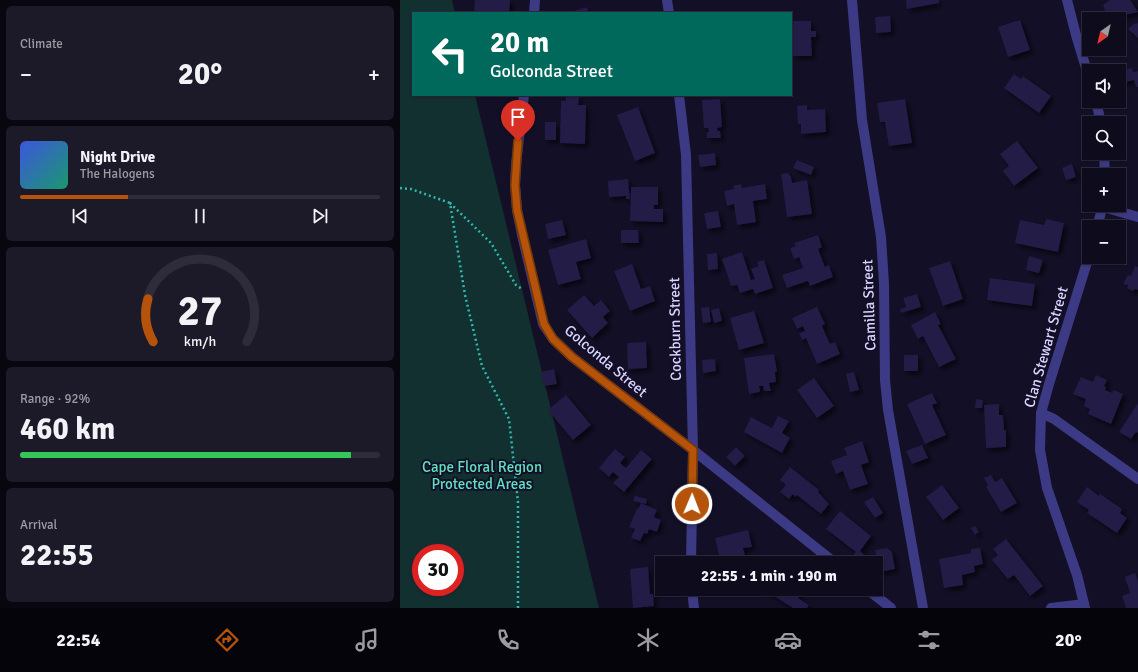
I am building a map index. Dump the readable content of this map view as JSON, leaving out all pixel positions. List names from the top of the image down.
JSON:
{
  "streets": {
    "street": [
      "Camilla Street",
      "Cockburn Street",
      "Clan Stewart Street",
      "Golconda Street"
    ]
  },
  "crossings": [
    ["Cockburn Street", "Golconda Street"]
  ],
  "parks": ["Cape Floral Region Protected Areas"],
  "north": "bottom left",
  "page": {
    "tile": [
      "Climate",
      ["Range · 92%", "460 km"],
      ["Arrival", "22:55"]
    ],
    "map_buttons": ["+", "−"],
    "turn": ["20 m", "Golconda Street"],
    "heat": ["−", "20°", "+"],
    "song": ["Night Drive", "The Halogens"],
    "limit": "30",
    "trip": "22:55 · 1 min · 190 m",
    "tabs": ["22:54", "20°"],
    "gauge": ["27", "km/h"]
  }
}
